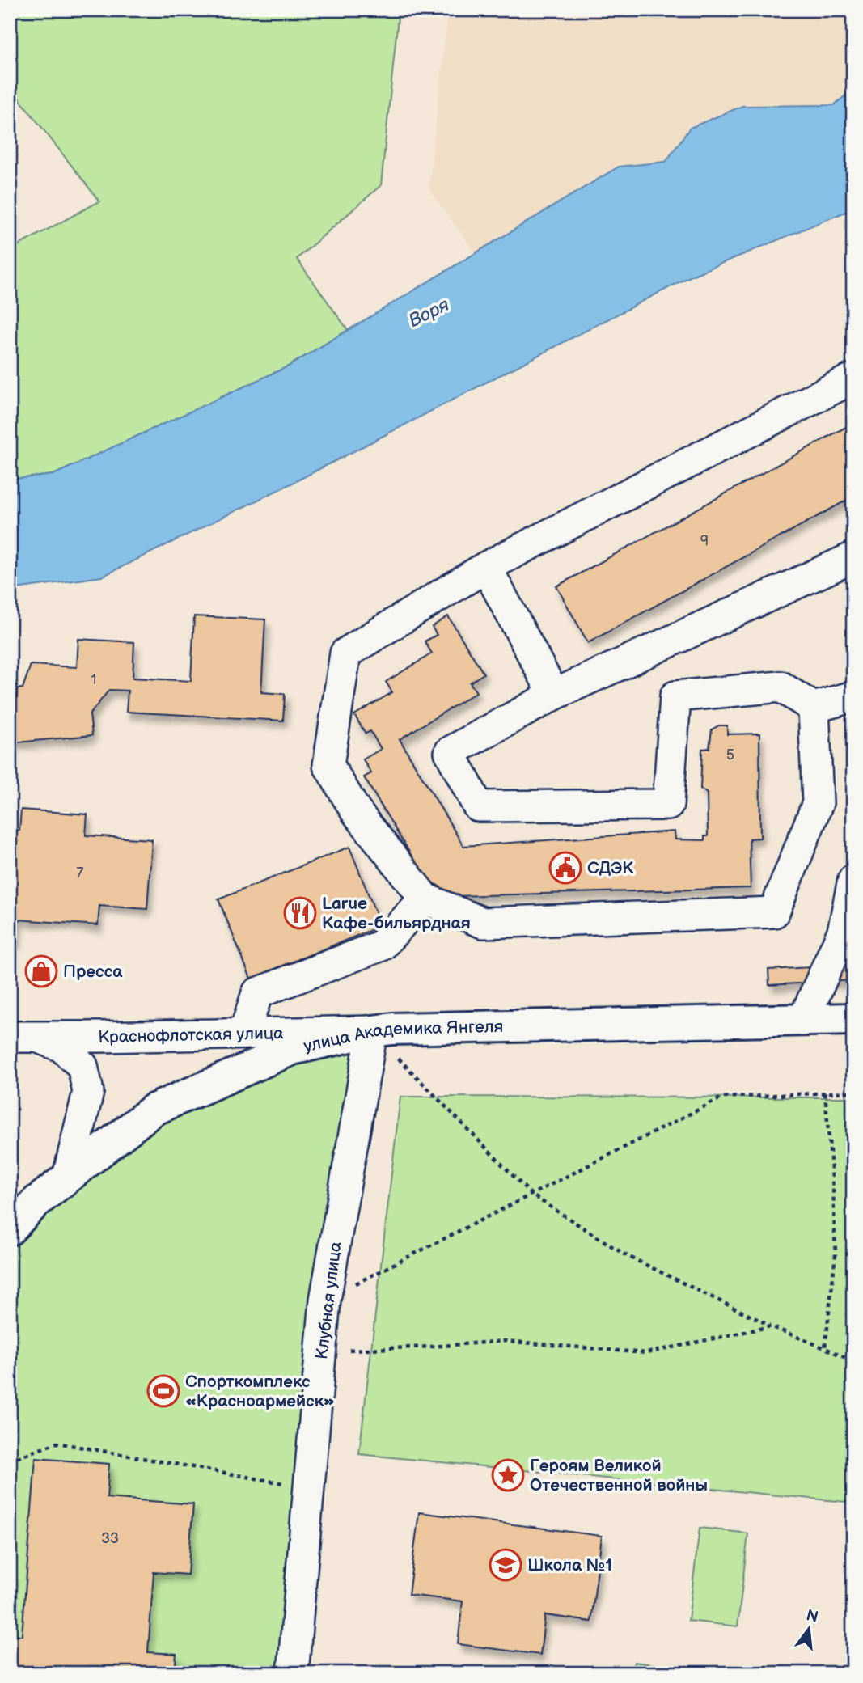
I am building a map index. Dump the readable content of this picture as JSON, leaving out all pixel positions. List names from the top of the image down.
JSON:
{
  "streets": {
    "main road": ["улица Академика Янгеля"],
    "street": ["Краснофлотская улица", "Клубная улица"]
  },
  "crossings": [
    ["Краснофлотская улица", "улица Академика Янгеля"],
    ["Краснофлотская улица", "Клубная улица"],
    ["улица Академика Янгеля", "Клубная улица"]
  ],
  "water": ["Воря"],
  "places": {
    "public building": ["СДЭК"],
    "restaurant": ["Larue Кафе-бильярдная"],
    "shop": ["Пресса"],
    "sports": ["Спорткомплекс «Красноармейск»"],
    "place": ["Героям Великой Отечественной войны"],
    "school or university": ["Школа №1"]
  },
  "house_numbers": [
    "9",
    "1",
    "5",
    "7",
    "33"
  ],
  "north": "top"
}
